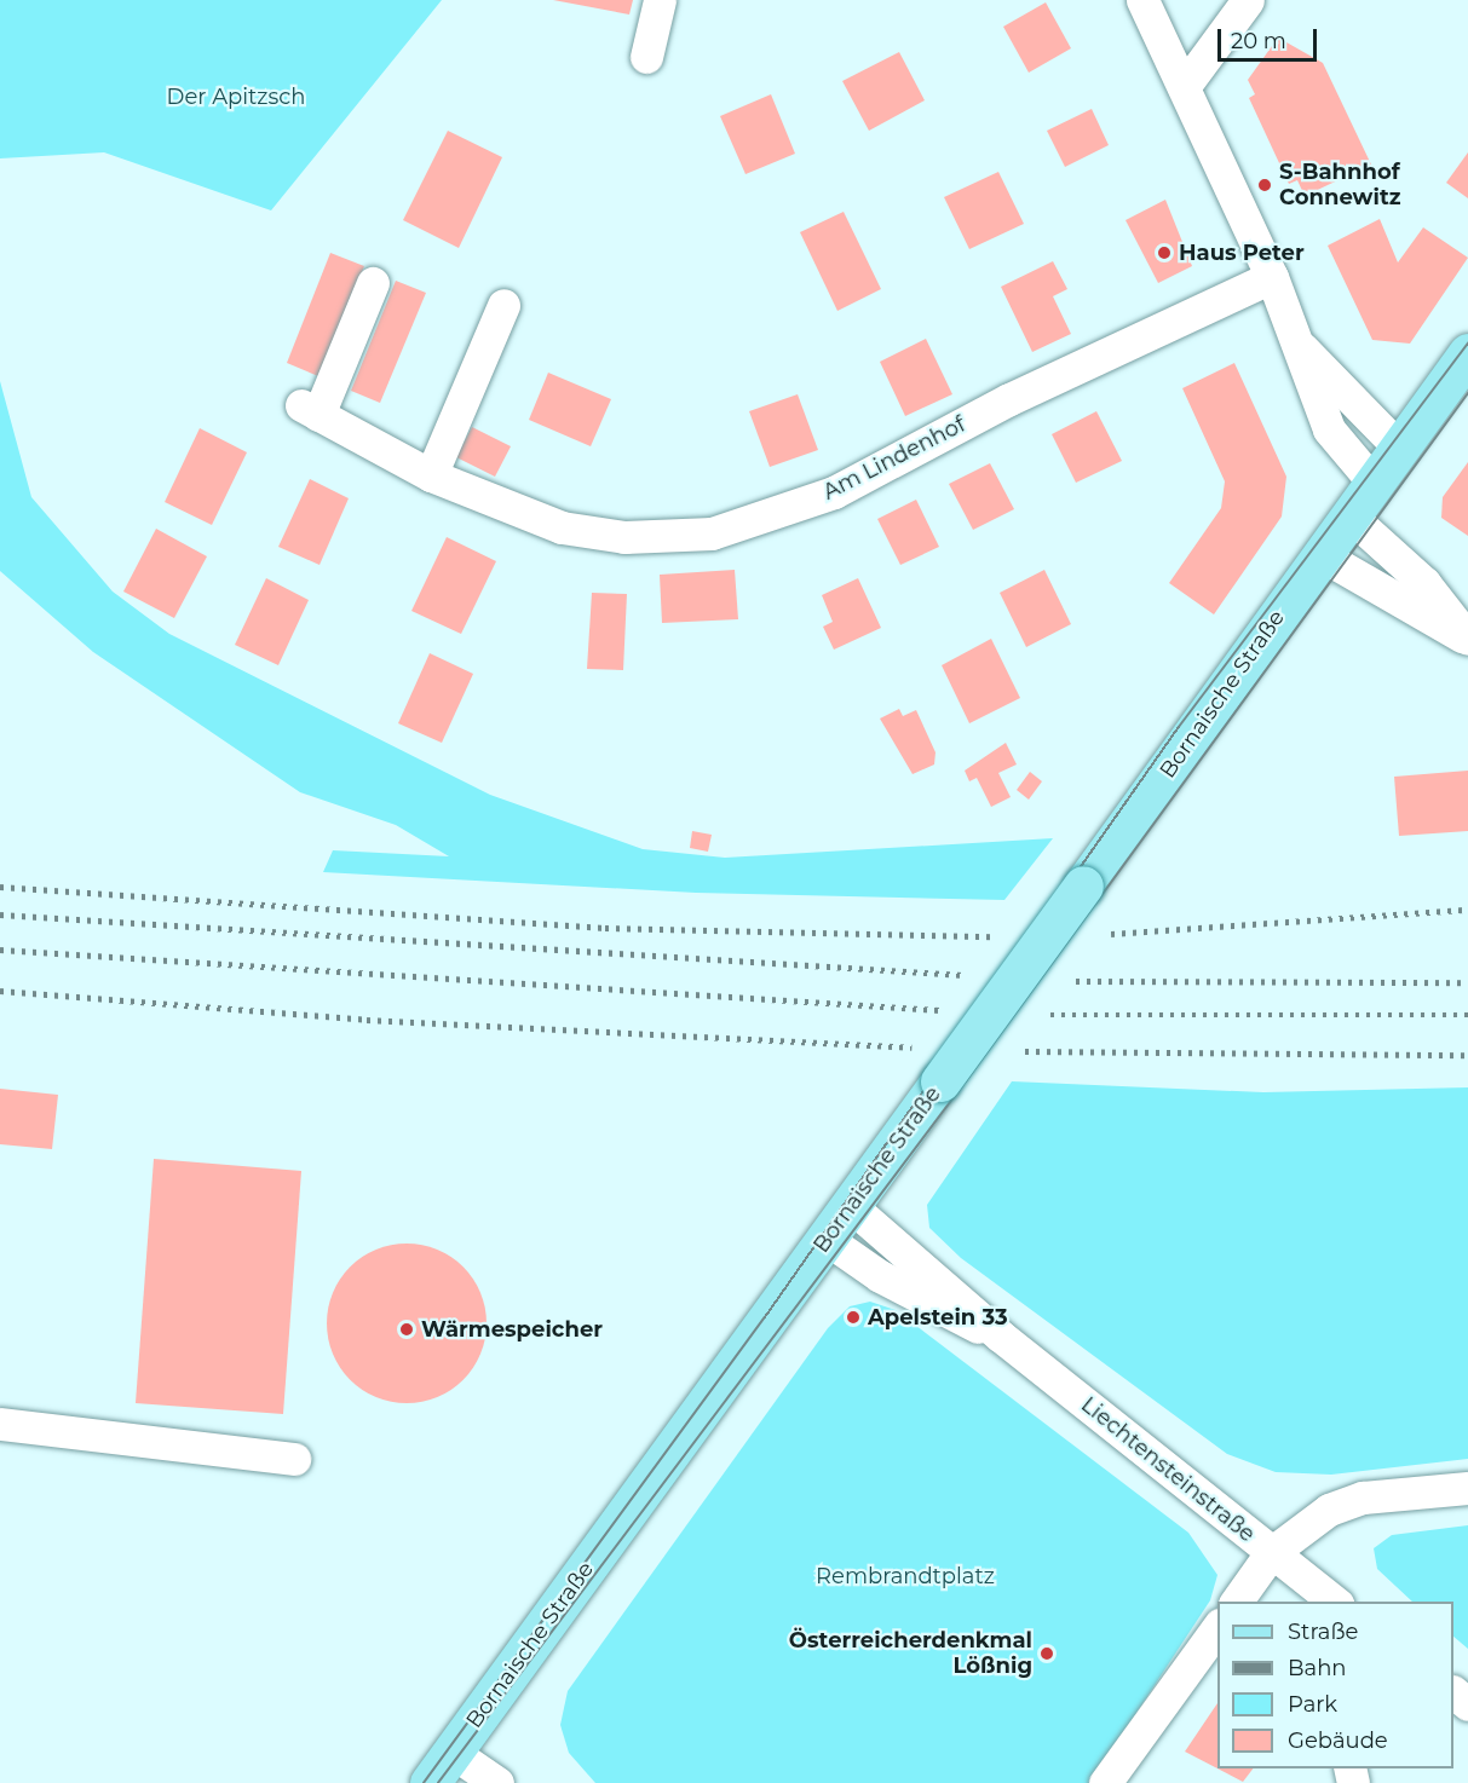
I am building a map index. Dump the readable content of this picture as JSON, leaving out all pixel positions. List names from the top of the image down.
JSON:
{
  "streets": {
    "main road": ["Bornaische Straße"],
    "street": ["Am Lindenhof", "Liechtensteinstraße"]
  },
  "crossings": [
    ["Bornaische Straße", "Liechtensteinstraße"]
  ],
  "parks": ["Der Apitzsch", "Rembrandtplatz"],
  "places": [
    "S-Bahnhof Connewitz",
    "Haus Peter",
    "Apelstein 33",
    "Wärmespeicher",
    "Österreicherdenkmal Lößnig"
  ],
  "legend": [
    "Straße",
    "Bahn",
    "Park",
    "Gebäude"
  ],
  "scale_bar": "20 m"
}
